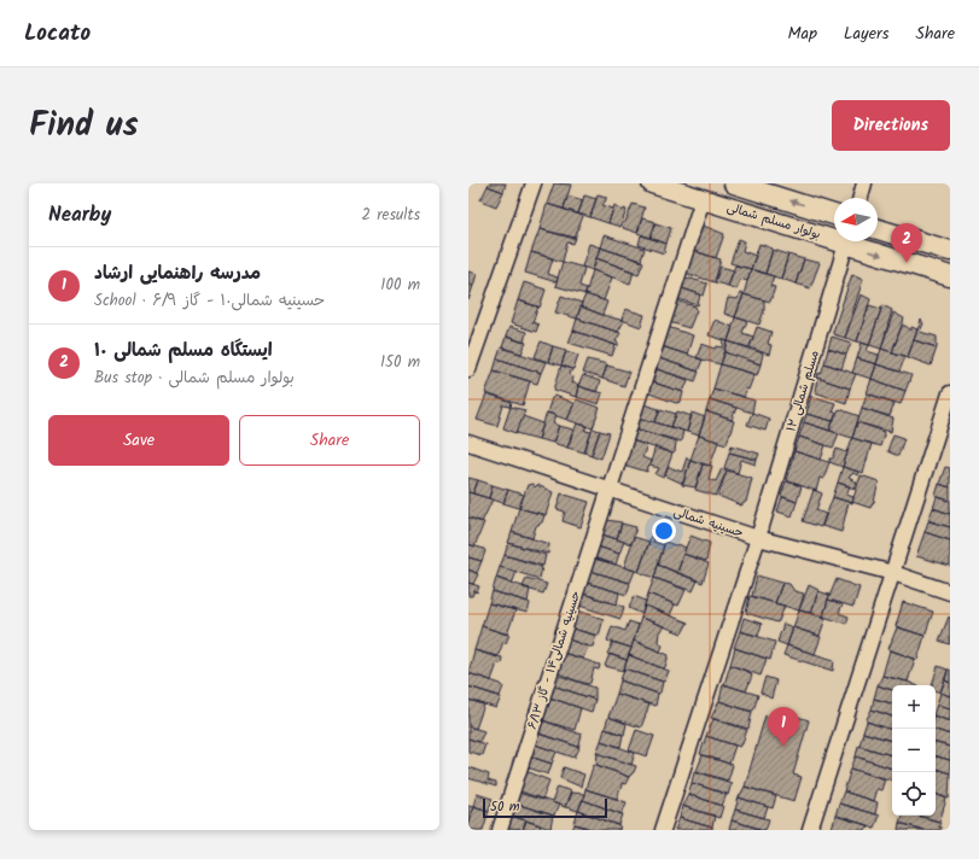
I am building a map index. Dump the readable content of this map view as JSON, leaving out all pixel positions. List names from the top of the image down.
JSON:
{
  "streets": {
    "street": [
      "بولوار مسلم شمالی",
      "مسلم شمالی ۱۲",
      "حسینیه شمالی",
      "حسینیه شمالی۱۴ - گاز ۶/۱۳"
    ]
  },
  "crossings": [
    ["بولوار مسلم شمالی", "مسلم شمالی ۱۲"],
    ["بولوار مسلم شمالی", "حسینیه شمالی۱۴ - گاز ۶/۱۳"],
    ["مسلم شمالی ۱۲", "حسینیه شمالی"],
    ["حسینیه شمالی", "حسینیه شمالی۱۴ - گاز ۶/۱۳"]
  ],
  "scale_bar": "50 m",
  "north": "left",
  "page": {
    "header": "Locato",
    "nav": ["Map", "Layers", "Share"],
    "title": "Find us",
    "buttons": [
      "Directions",
      ["Save", "Share"]
    ],
    "heading": ["Nearby", "2 results"],
    "pins": ["2", "1"],
    "list": [
      {
        "mark": "1",
        "name": "مدرسه راهنمایی ارشاد",
        "note": "School · حسینیه شمالی۱۰ - گاز ۶/۹",
        "value": "100 m"
      },
      {
        "mark": "2",
        "name": "ایستگاه مسلم شمالی ۱۰",
        "note": "Bus stop · بولوار مسلم شمالی",
        "value": "150 m"
      }
    ],
    "map_buttons": ["+", "−"],
    "scale": "50 m"
  }
}
